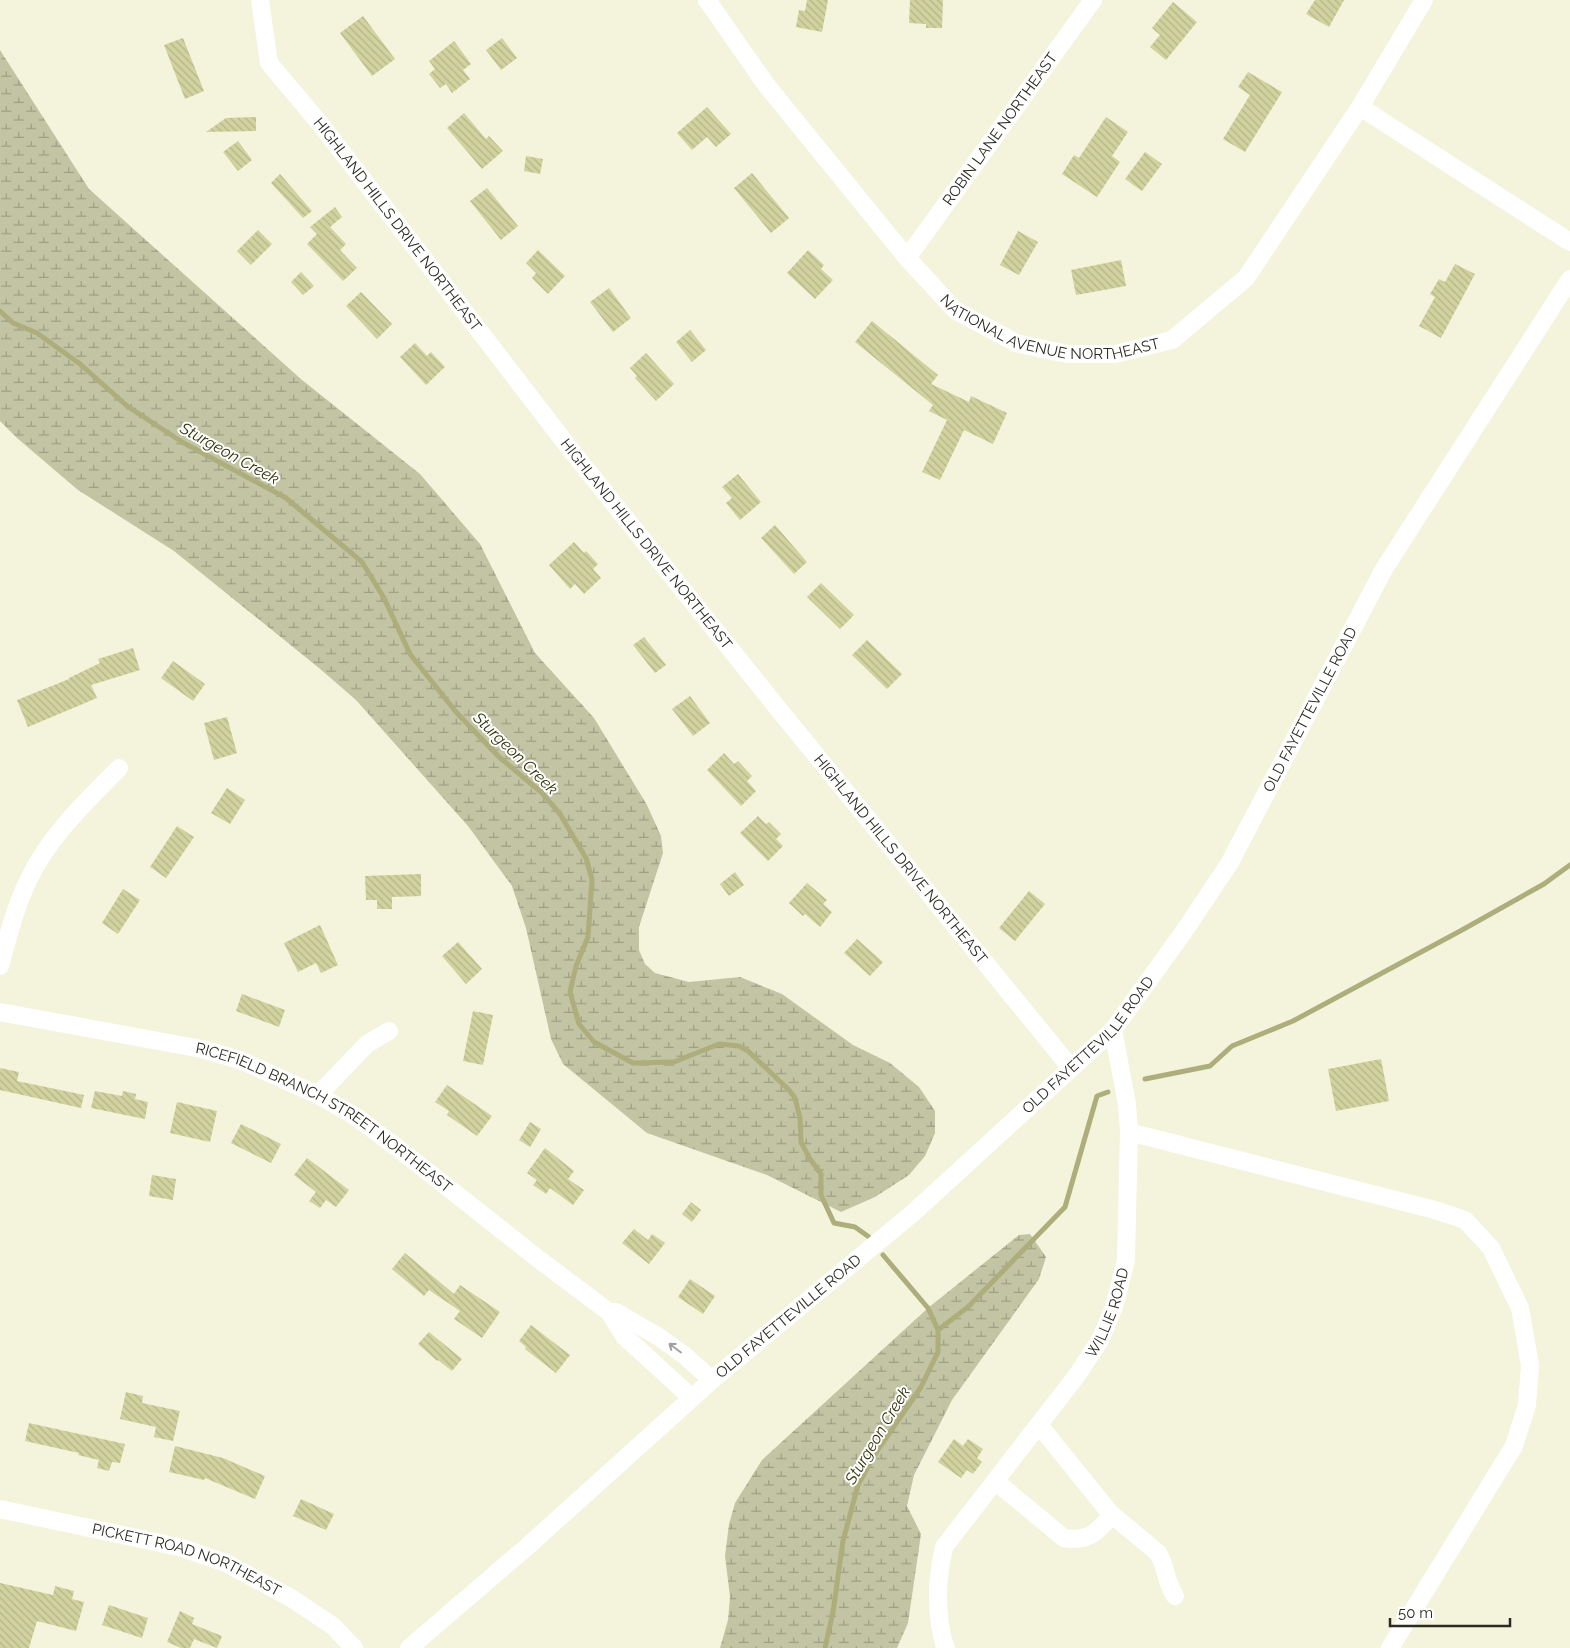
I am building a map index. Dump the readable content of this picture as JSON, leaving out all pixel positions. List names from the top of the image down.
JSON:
{
  "streets": {
    "street": [
      "ROBIN LANE NORTHEAST",
      "HIGHLAND HILLS DRIVE NORTHEAST",
      "NATIONAL AVENUE NORTHEAST",
      "OLD FAYETTEVILLE ROAD",
      "RICEFIELD BRANCH STREET NORTHEAST",
      "WILLIE ROAD",
      "PICKETT ROAD NORTHEAST"
    ]
  },
  "crossings": [
    ["ROBIN LANE NORTHEAST", "NATIONAL AVENUE NORTHEAST"],
    ["HIGHLAND HILLS DRIVE NORTHEAST", "OLD FAYETTEVILLE ROAD"],
    ["OLD FAYETTEVILLE ROAD", "RICEFIELD BRANCH STREET NORTHEAST"],
    ["OLD FAYETTEVILLE ROAD", "WILLIE ROAD"]
  ],
  "water": ["Sturgeon Creek"],
  "scale_bar": "50 m"
}
